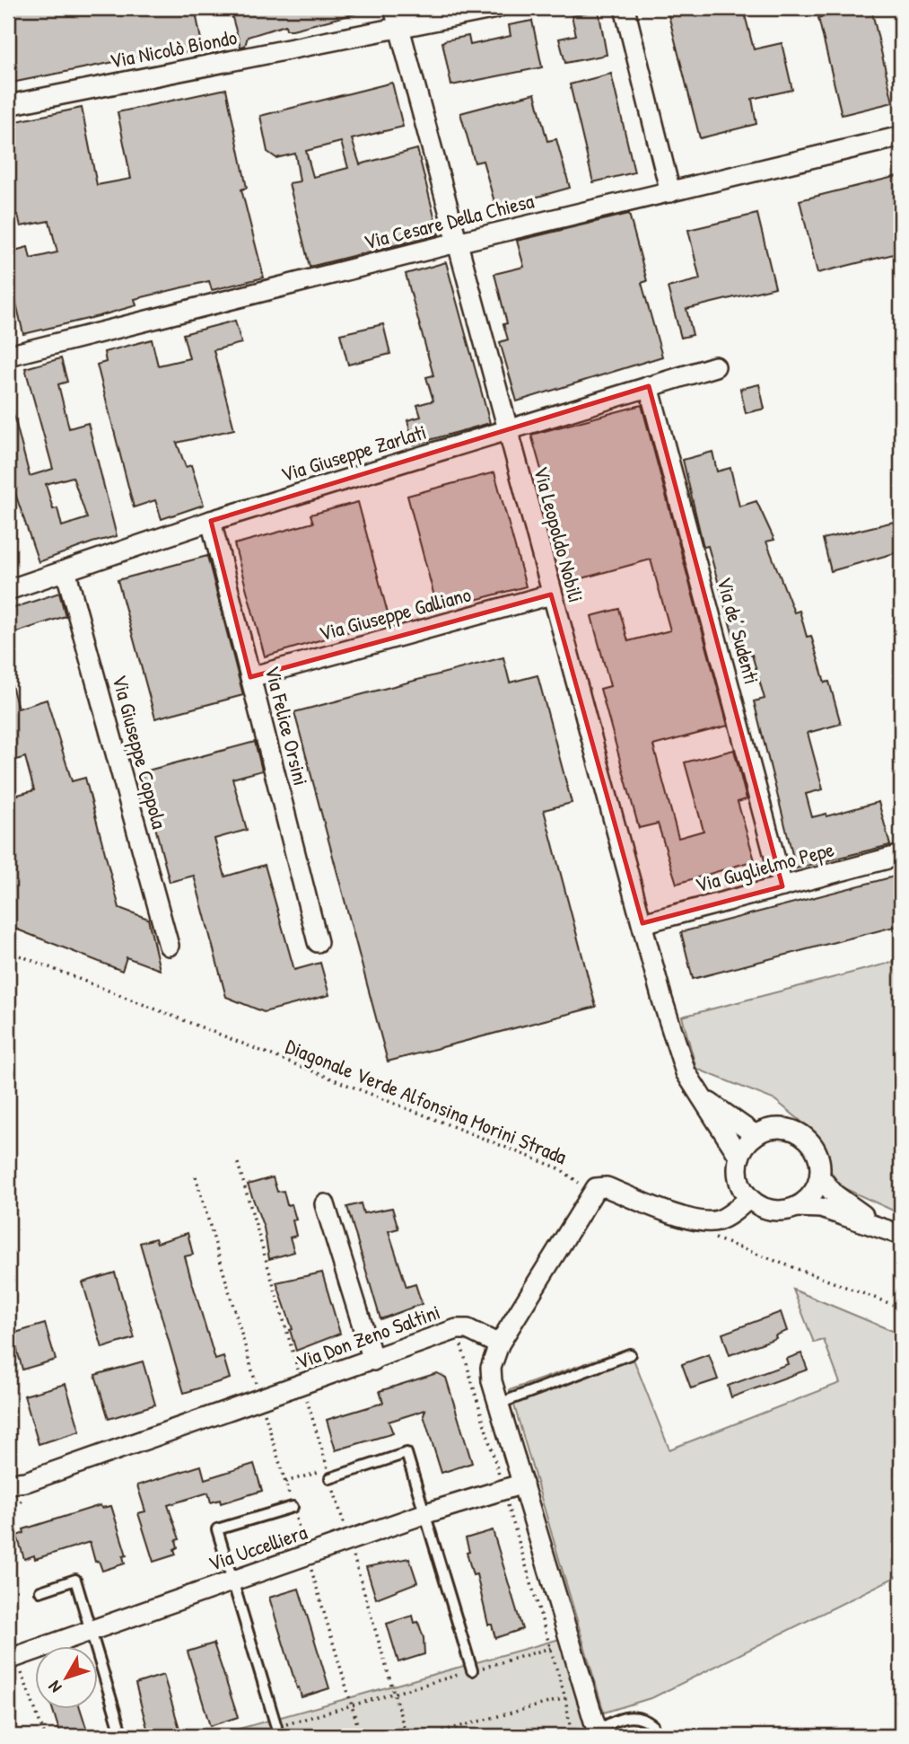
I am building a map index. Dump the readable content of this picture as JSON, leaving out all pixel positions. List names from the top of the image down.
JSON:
{
  "streets": {
    "street": [
      "Via Nicolò Biondo",
      "Via Cesare Della Chiesa",
      "Via Giuseppe Zarlati",
      "Via Leopoldo Nobili",
      "Via Giuseppe Galliano",
      "Via de’ Sudenti",
      "Via Felice Orsini",
      "Via Giuseppe Coppola",
      "Via Guglielmo Pepe",
      "Via Don Zeno Saltini",
      "Via Uccelliera"
    ],
    "path": ["Diagonale Verde Alfonsina Morini Strada"]
  },
  "crossings": [
    ["Via Nicolò Biondo", "Via Leopoldo Nobili"],
    ["Via Cesare Della Chiesa", "Via Leopoldo Nobili"],
    ["Via Giuseppe Zarlati", "Via Leopoldo Nobili"],
    ["Via Giuseppe Zarlati", "Via de’ Sudenti"],
    ["Via Giuseppe Zarlati", "Via Felice Orsini"],
    ["Via Giuseppe Zarlati", "Via Giuseppe Coppola"],
    ["Via Leopoldo Nobili", "Via Giuseppe Galliano"],
    ["Via Leopoldo Nobili", "Via Guglielmo Pepe"],
    ["Via Giuseppe Galliano", "Via Felice Orsini"],
    ["Via de’ Sudenti", "Via Guglielmo Pepe"]
  ],
  "north": "bottom left"
}
